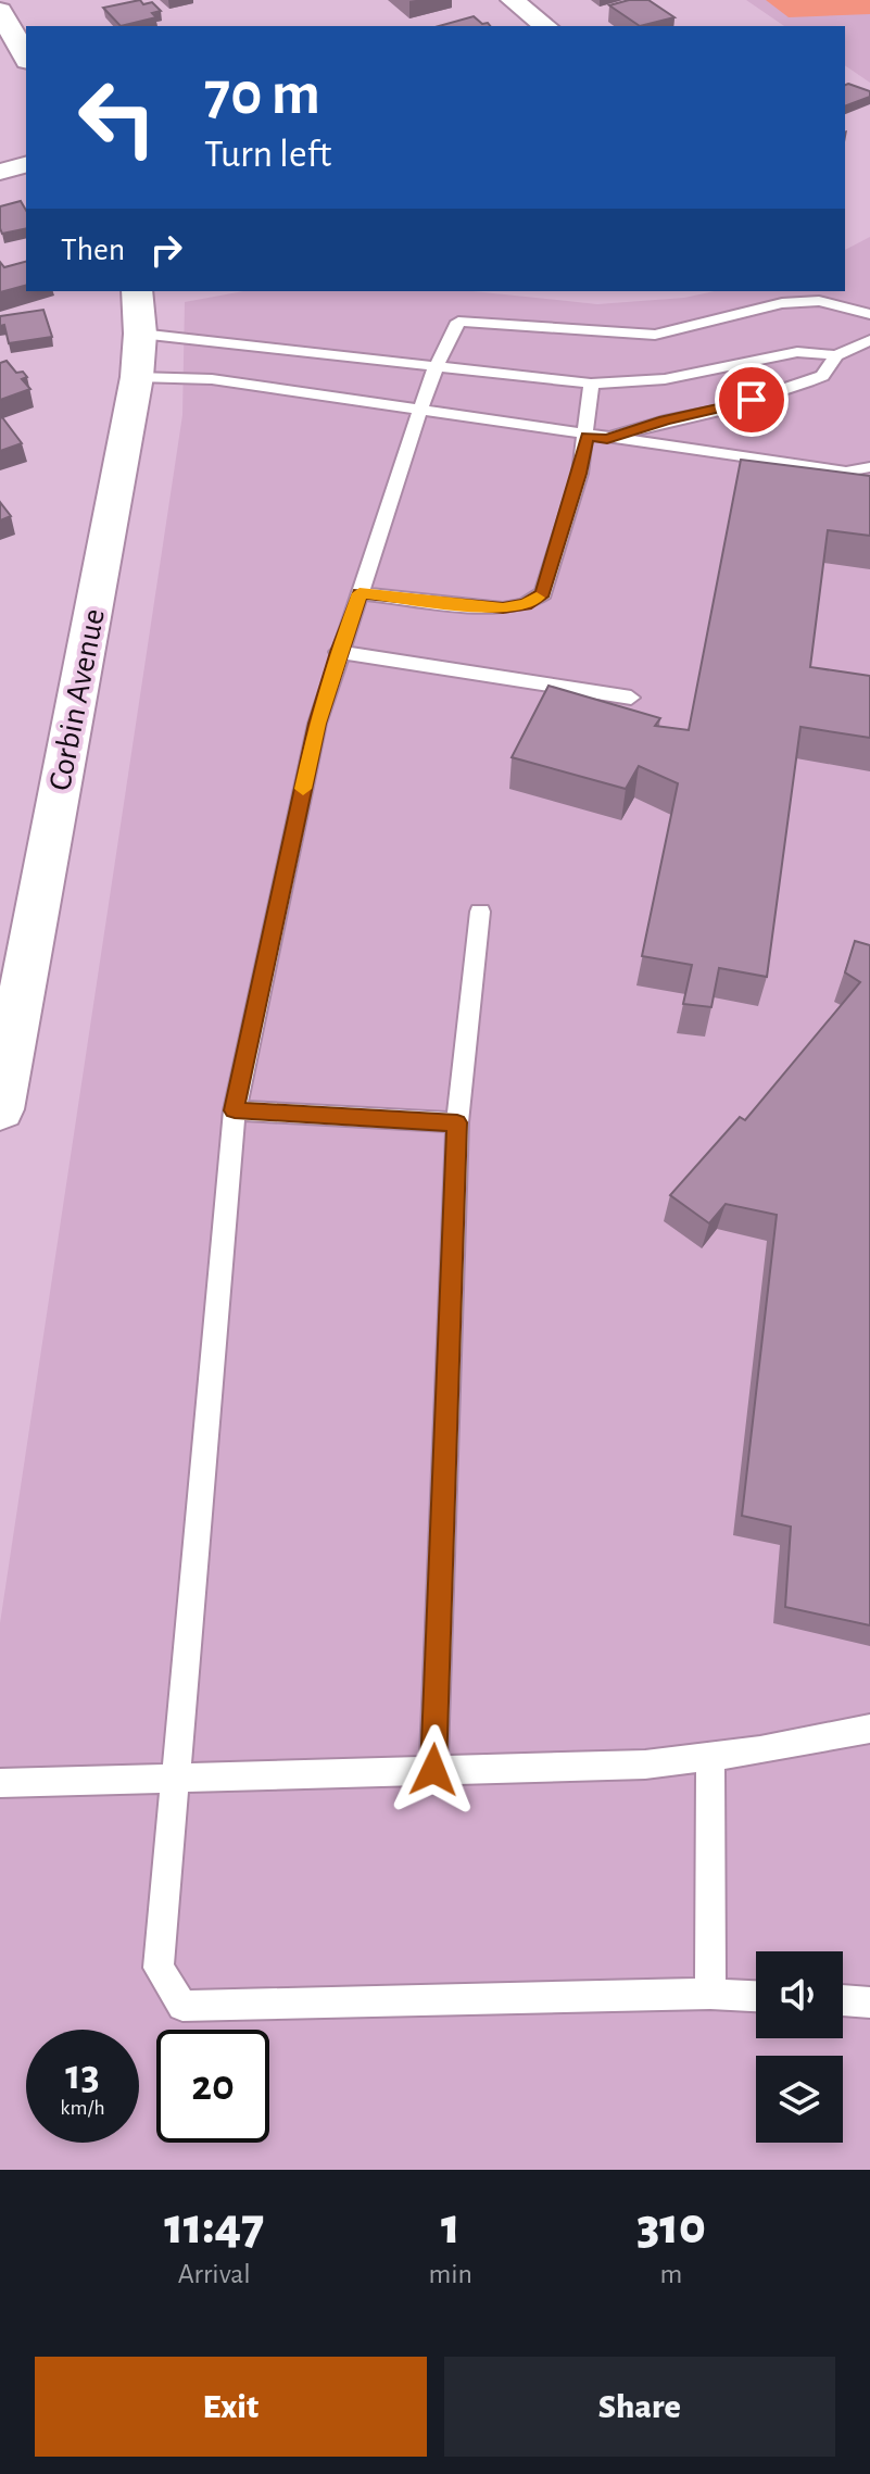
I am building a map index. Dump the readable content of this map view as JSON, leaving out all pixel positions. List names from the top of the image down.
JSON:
{
  "streets": {
    "main road": ["Corbin Avenue"]
  },
  "page": {
    "turn": ["70 m", "Turn left"],
    "then": "Then",
    "speed": "13 km/h",
    "limit": "20",
    "eta": [
      "11:47",
      "Arrival",
      "1",
      "min",
      "310",
      "m"
    ],
    "buttons": ["Exit", "Share"]
  }
}
